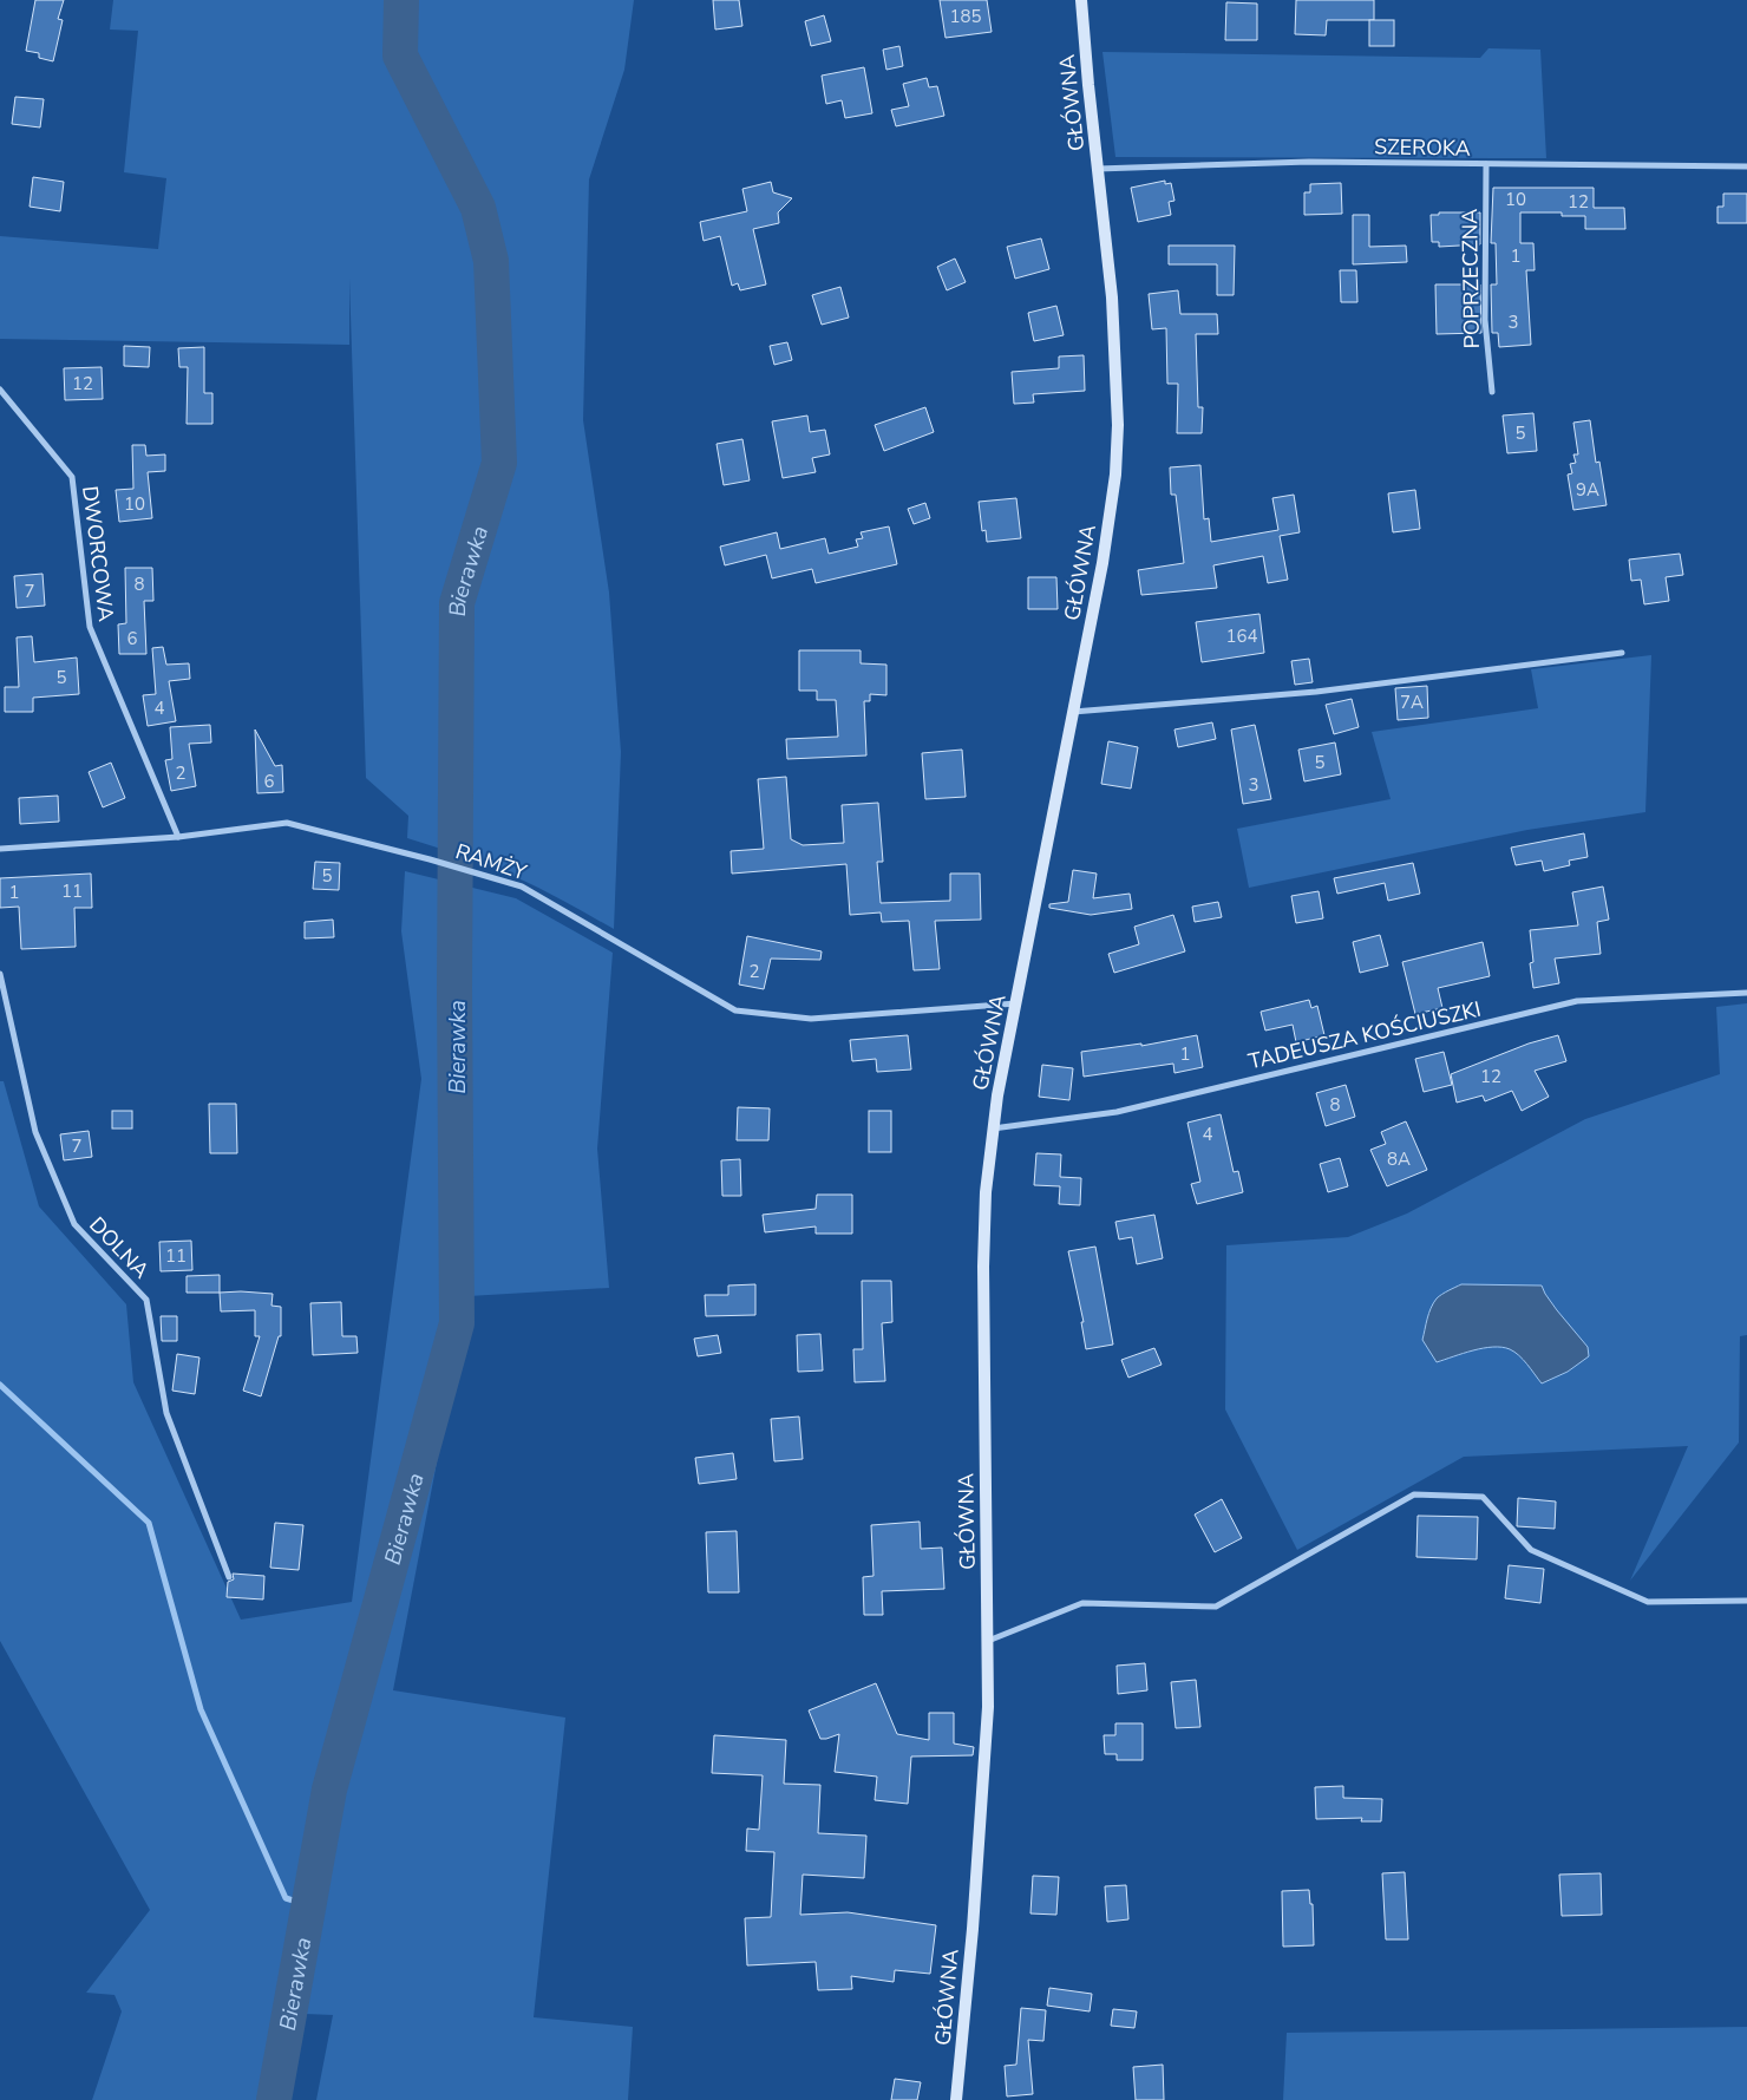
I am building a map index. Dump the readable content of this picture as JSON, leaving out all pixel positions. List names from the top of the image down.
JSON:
{
  "streets": {
    "main road": ["GŁÓWNA"],
    "street": [
      "SZEROKA",
      "POPRZECZNA",
      "DWORCOWA",
      "RAMŻY",
      "TADEUSZA KOŚCIUSZKI",
      "DOLNA"
    ]
  },
  "crossings": [
    ["GŁÓWNA", "SZEROKA"],
    ["GŁÓWNA", "RAMŻY"],
    ["GŁÓWNA", "TADEUSZA KOŚCIUSZKI"],
    ["SZEROKA", "POPRZECZNA"],
    ["DWORCOWA", "RAMŻY"]
  ],
  "water": ["Bierawka"],
  "house_numbers": [
    "185",
    "10",
    "12",
    "1",
    "3",
    "12",
    "5",
    "9A",
    "10",
    "8",
    "7",
    "164",
    "6",
    "5",
    "7A",
    "4",
    "5",
    "2",
    "6",
    "3",
    "5",
    "11",
    "1",
    "2",
    "1",
    "12",
    "8",
    "4",
    "7",
    "8A",
    "11"
  ]
}
